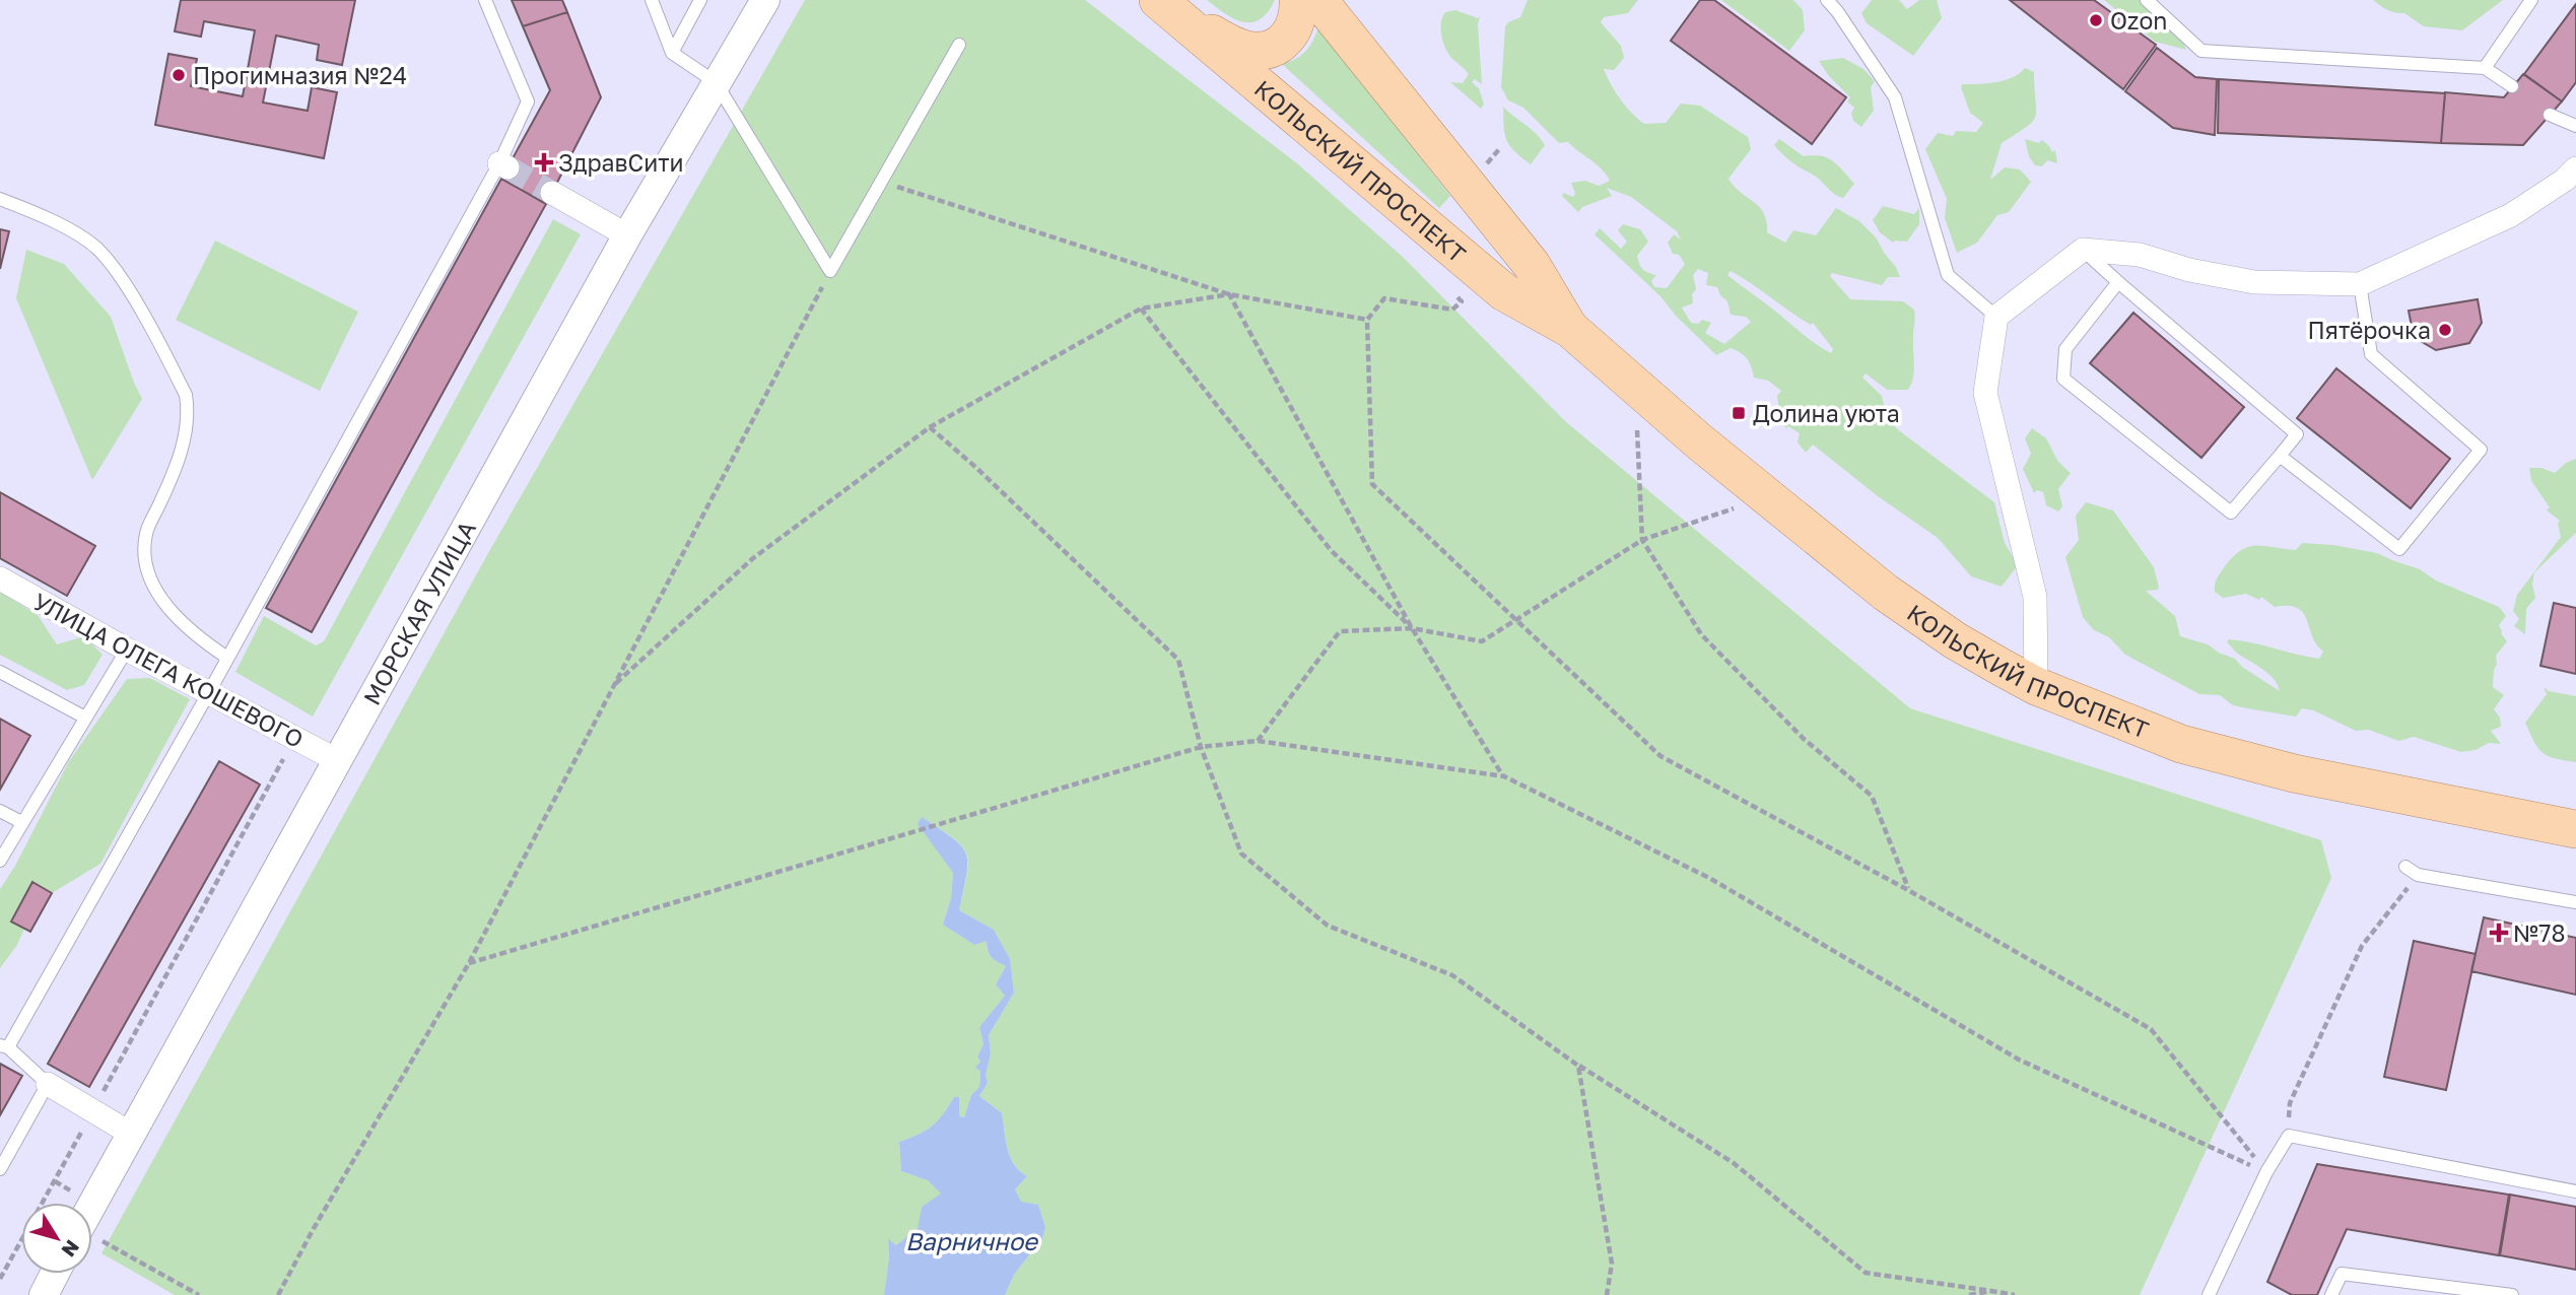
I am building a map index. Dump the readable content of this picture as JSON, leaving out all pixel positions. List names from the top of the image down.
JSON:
{
  "streets": {
    "main road": ["КОЛЬСКИЙ ПРОСПЕКТ"],
    "street": ["МОРСКАЯ УЛИЦА", "УЛИЦА ОЛЕГА КОШЕВОГО"]
  },
  "crossings": [
    ["МОРСКАЯ УЛИЦА", "УЛИЦА ОЛЕГА КОШЕВОГО"]
  ],
  "water": ["Варничное"],
  "places": {
    "other": ["Ozon", "Прогимназия №24", "Пятёрочка"],
    "health": ["ЗдравСити", "№78"],
    "transit": ["Долина уюта"]
  },
  "north": "bottom right"
}
